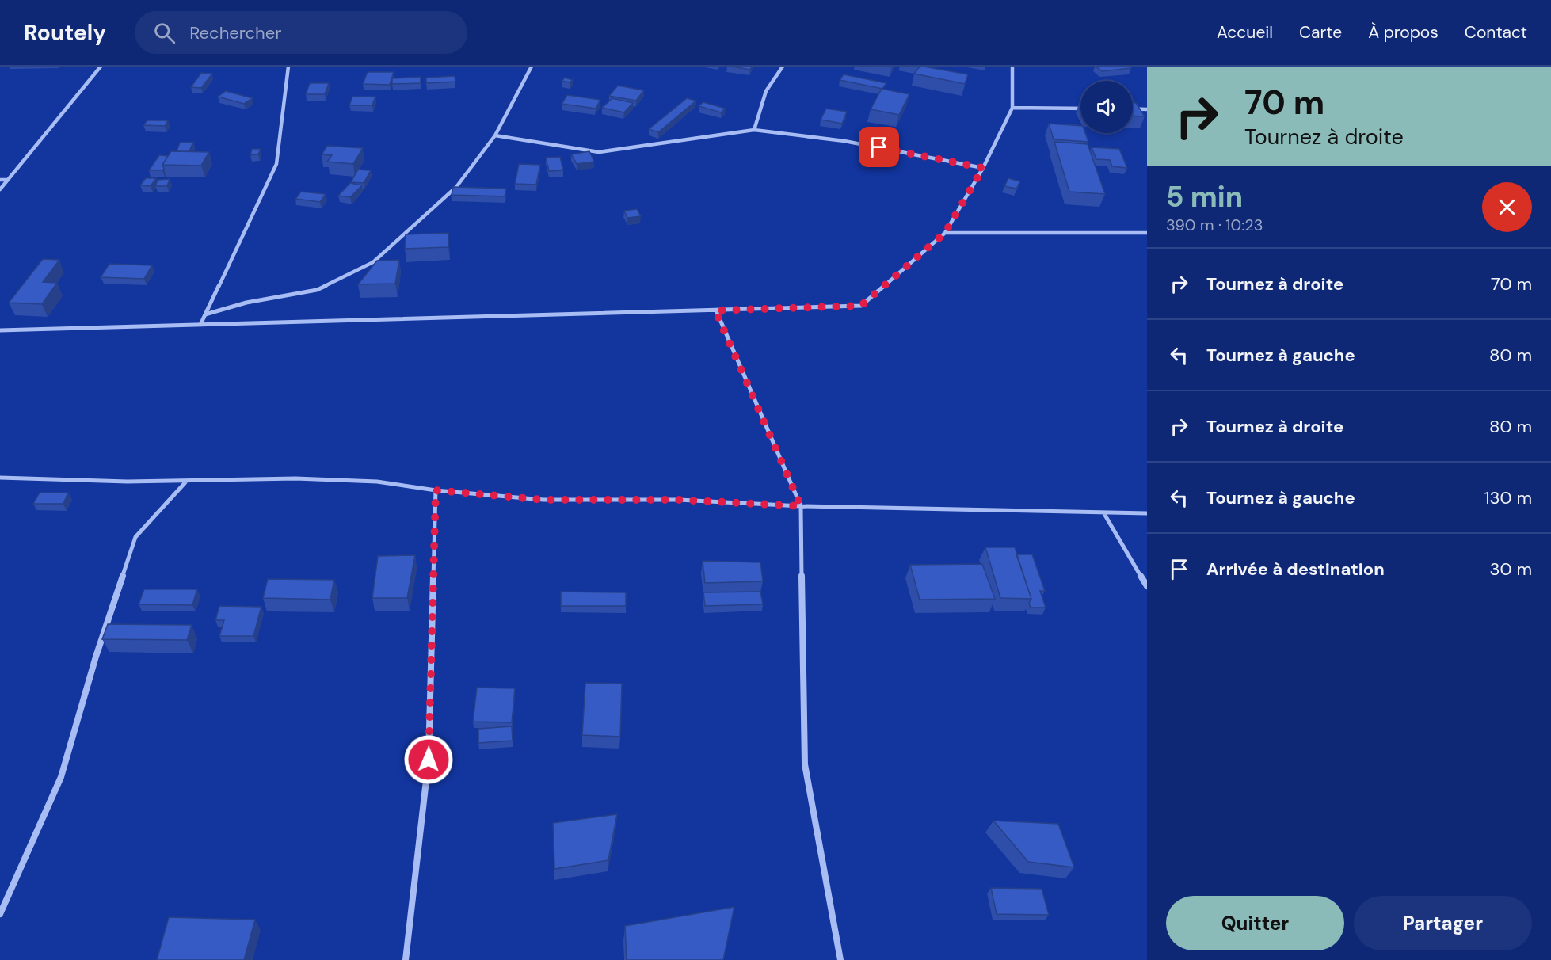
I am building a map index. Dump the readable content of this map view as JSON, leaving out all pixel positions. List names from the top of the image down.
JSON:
{
  "page": {
    "header": "Routely",
    "search": "Rechercher",
    "nav": [
      "Accueil",
      "Carte",
      "À propos",
      "Contact"
    ],
    "turn": ["70 m", "Tournez à droite"],
    "heading": ["5 min", "390 m · 10:23"],
    "list": [
      {
        "name": "Tournez à droite",
        "value": "70 m"
      },
      {
        "name": "Tournez à gauche",
        "value": "80 m"
      },
      {
        "name": "Tournez à droite",
        "value": "80 m"
      },
      {
        "name": "Tournez à gauche",
        "value": "130 m"
      },
      {
        "name": "Arrivée à destination",
        "value": "30 m"
      }
    ],
    "buttons": ["Quitter", "Partager"]
  }
}
